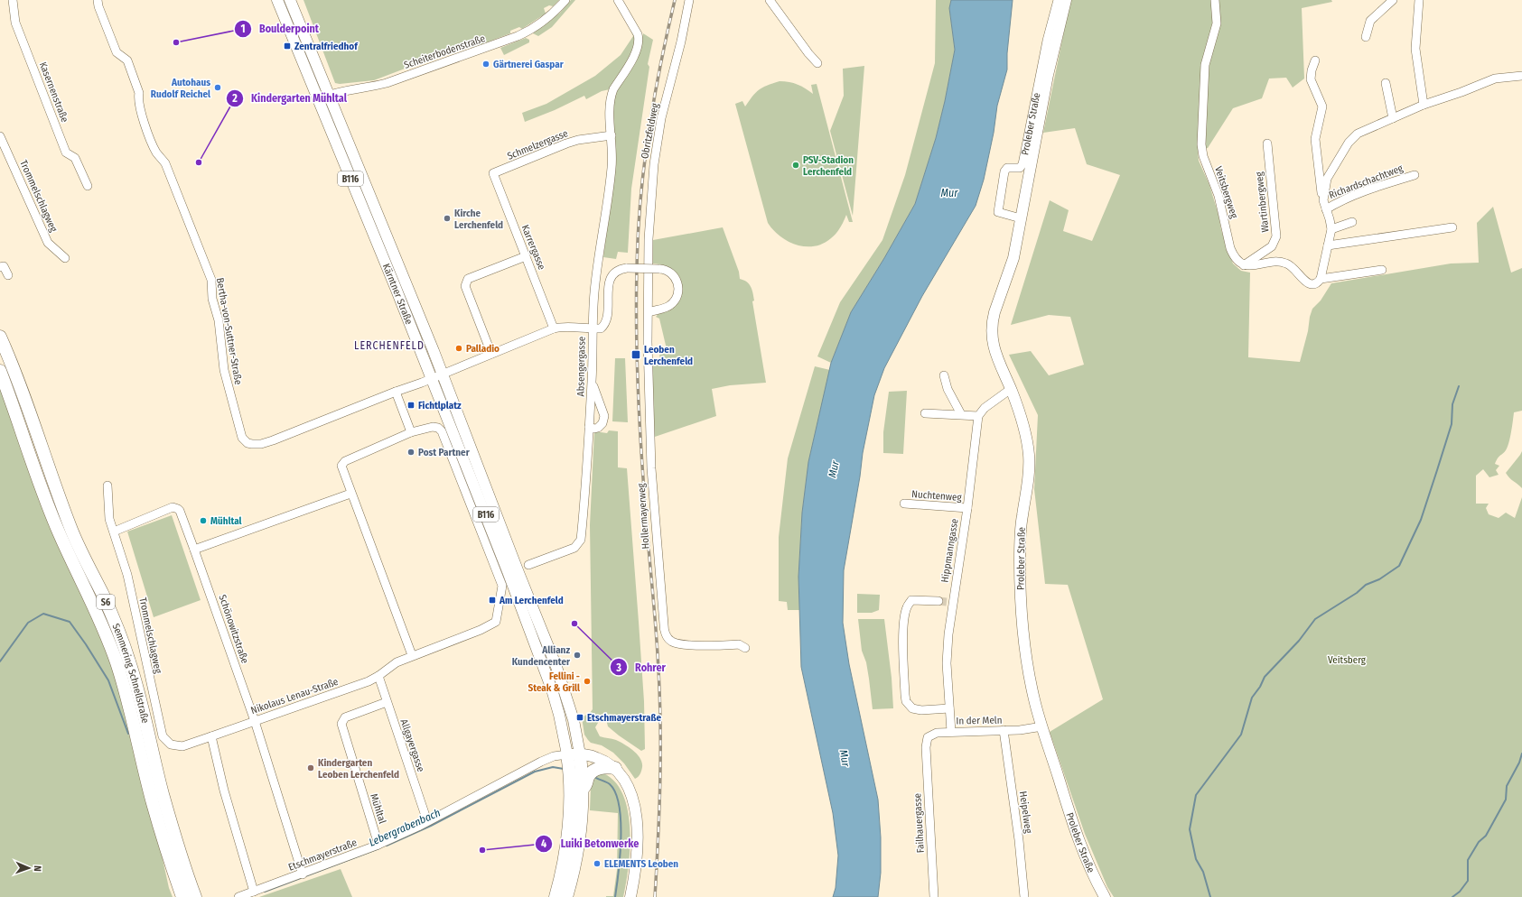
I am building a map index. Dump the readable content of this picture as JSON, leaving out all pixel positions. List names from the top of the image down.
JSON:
{
  "streets": {
    "highway": ["S6", "Semmering Schnellstraße"],
    "main road": ["Proleber Straße", "B116", "Kärntner Straße"],
    "street": [
      "Scheiterbodenstraße",
      "Kasernenstraße",
      "Obritzfeldweg",
      "Schmelzergasse",
      "Richardschachtweg",
      "Veitsbergweg",
      "Trommelschlagweg",
      "Wartinbergweg",
      "Karrergasse",
      "Bertha-von-Suttner-Straße",
      "Absengergasse",
      "Nuchtenweg",
      "Hollermayerweg",
      "Hippmanngasse",
      "Schönowitzstraße",
      "Nikolaus Lenau-Straße",
      "In der Meln",
      "Allgayergasse",
      "Mühltal",
      "Heipelweg",
      "Failhauergasse",
      "Etschmayerstraße"
    ]
  },
  "crossings": [
    ["Scheiterbodenstraße", "Kärntner Straße"],
    ["Proleber Straße", "In der Meln"],
    ["Obritzfeldweg", "Hollermayerweg"],
    ["Schmelzergasse", "Karrergasse"],
    ["Schmelzergasse", "Absengergasse"],
    ["Veitsbergweg", "Wartinbergweg"],
    ["Trommelschlagweg", "Schönowitzstraße"],
    ["Trommelschlagweg", "Nikolaus Lenau-Straße"],
    ["Kärntner Straße", "Etschmayerstraße"],
    ["Nuchtenweg", "Hippmanngasse"],
    ["Hippmanngasse", "In der Meln"],
    ["Schönowitzstraße", "Nikolaus Lenau-Straße"],
    ["Schönowitzstraße", "Etschmayerstraße"],
    ["Nikolaus Lenau-Straße", "Allgayergasse"],
    ["In der Meln", "Heipelweg"],
    ["In der Meln", "Failhauergasse"],
    ["Allgayergasse", "Mühltal"],
    ["Allgayergasse", "Etschmayerstraße"],
    ["Mühltal", "Etschmayerstraße"]
  ],
  "districts": ["LERCHENFELD"],
  "water": ["Mur", "Lebergrabenbach"],
  "parks": ["Veitsberg"],
  "places": {
    "other": [
      "Boulderpoint",
      "Gärtnerei Gaspar",
      "Autohaus Rudolf Reichel",
      "Kindergarten Mühltal",
      "PSV-Stadion Lerchenfeld",
      "Kirche Lerchenfeld",
      "Palladio",
      "Post Partner",
      "Mühltal",
      "Rohrer",
      "Allianz Kundencenter",
      "Fellini - Steak & Grill",
      "Kindergarten Leoben Lerchenfeld",
      "Luiki Betonwerke",
      "ELEMENTS Leoben"
    ],
    "transit": [
      "Zentralfriedhof",
      "Leoben Lerchenfeld",
      "Fichtlplatz",
      "Am Lerchenfeld",
      "Etschmayerstraße"
    ]
  },
  "north": "right"
}
